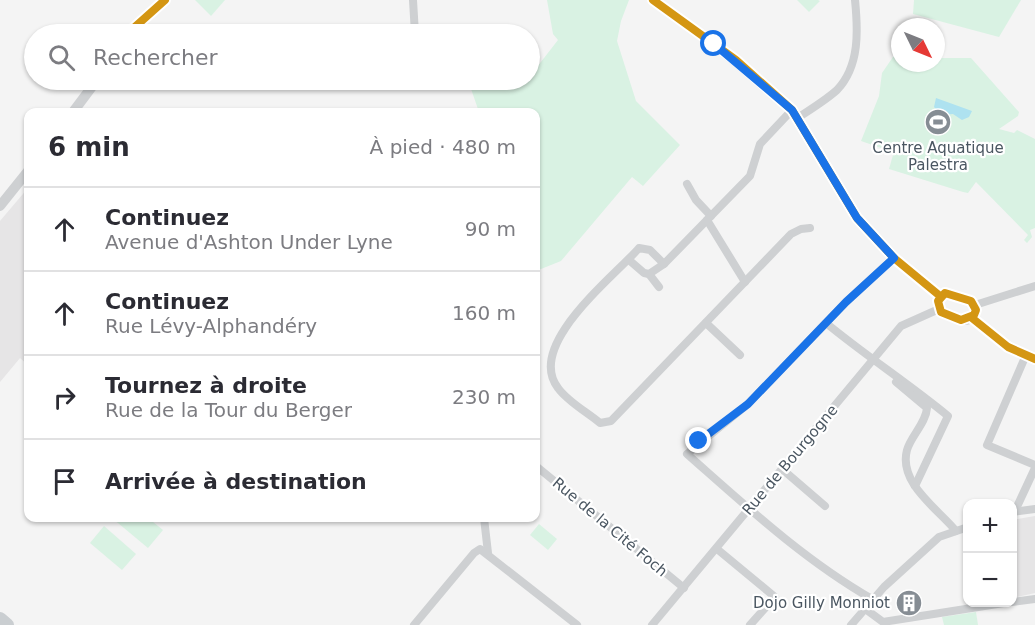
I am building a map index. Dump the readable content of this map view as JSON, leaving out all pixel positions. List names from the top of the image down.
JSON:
{
  "streets": {
    "street": ["Rue de Bourgogne", "Rue de la Cité Foch"]
  },
  "crossings": [
    ["Rue de Bourgogne", "Rue de la Cité Foch"]
  ],
  "places": {
    "sports": ["Centre Aquatique Palestra"],
    "building": ["Dojo Gilly Monniot"]
  },
  "north": "bottom right",
  "page": {
    "search": "Rechercher",
    "heading": ["6 min", "À pied · 480 m"],
    "list": [
      ["Continuez", "Avenue d'Ashton Under Lyne", "90 m"],
      ["Continuez", "Rue Lévy-Alphandéry", "160 m"],
      ["Tournez à droite", "Rue de la Tour du Berger", "230 m"],
      "Arrivée à destination"
    ],
    "map_buttons": ["+", "−"]
  }
}
